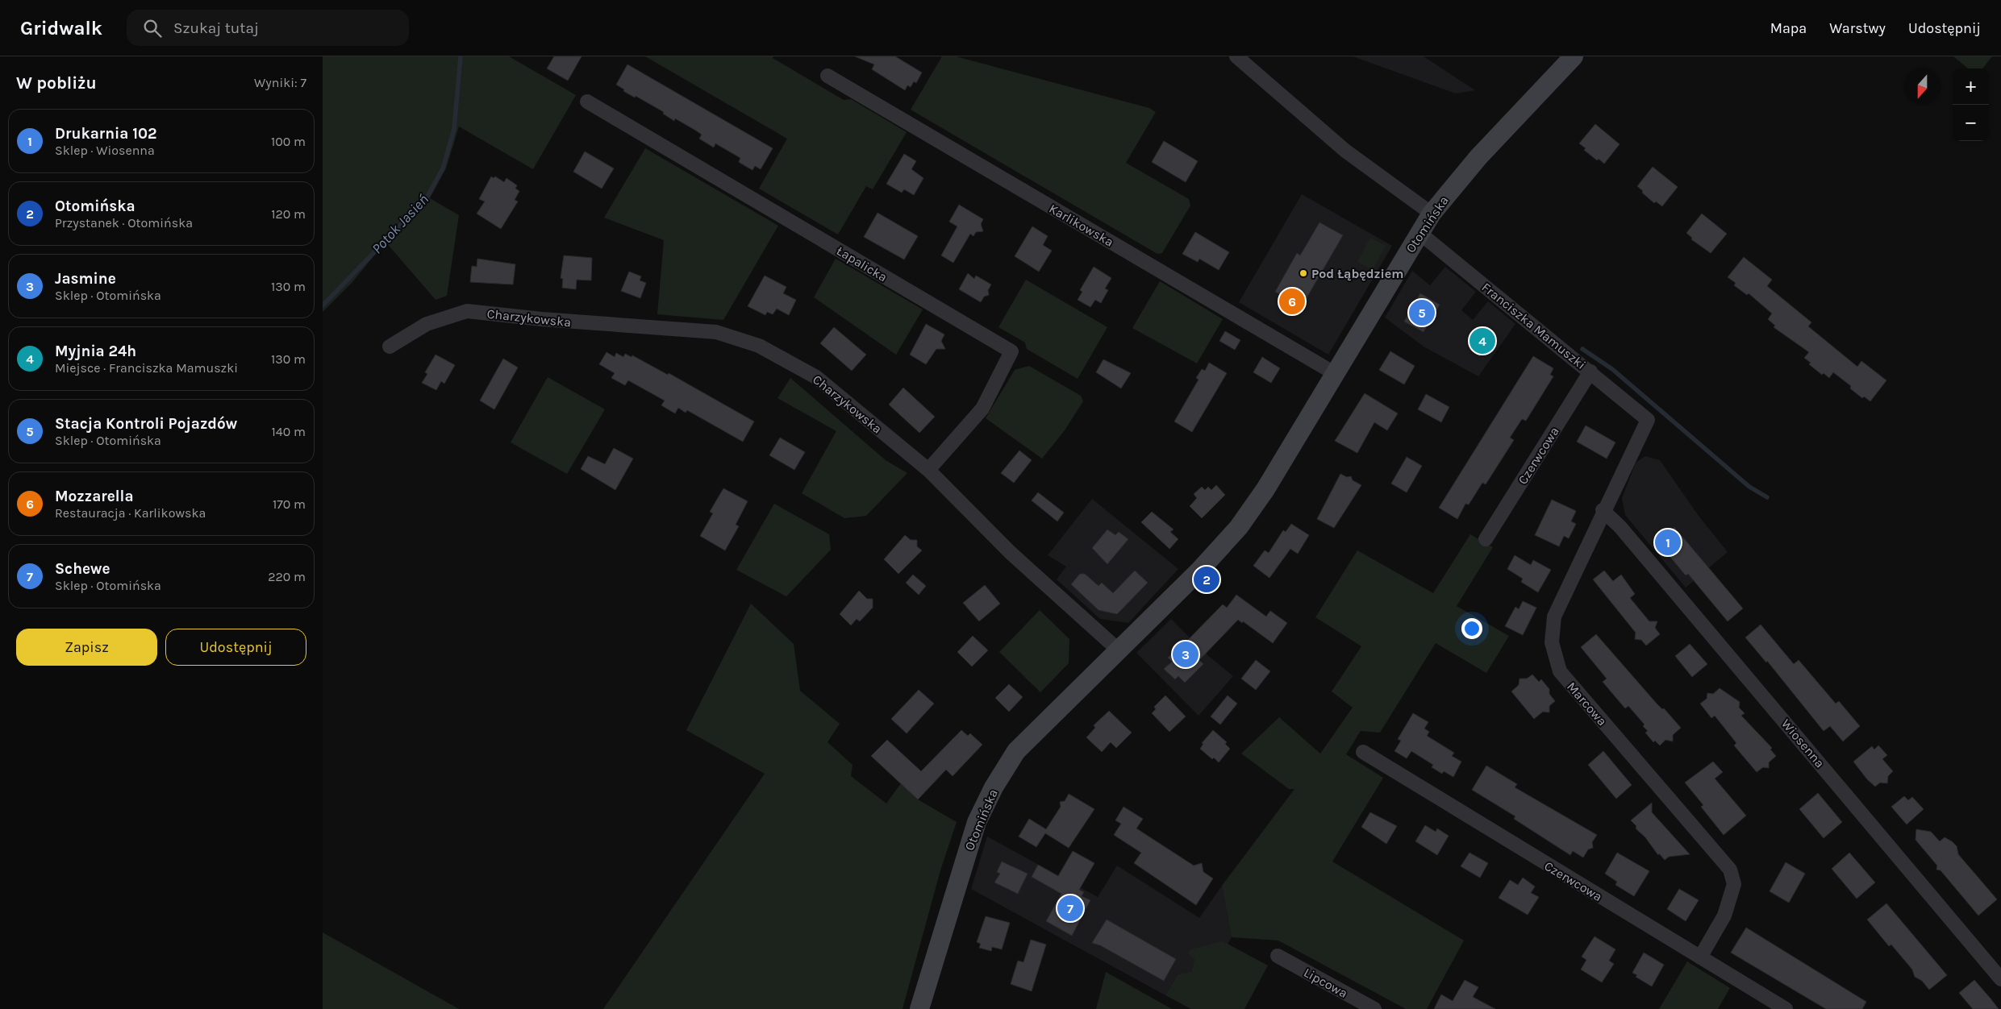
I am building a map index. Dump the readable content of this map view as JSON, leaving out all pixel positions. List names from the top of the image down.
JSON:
{
  "streets": {
    "street": [
      "Otomińska",
      "Karlikowska",
      "Łapalicka",
      "Charzykowska",
      "Franciszka Mamuszki",
      "Czerwcowa",
      "Marcowa",
      "Wiosenna",
      "Lipcowa"
    ]
  },
  "crossings": [
    ["Otomińska", "Karlikowska"],
    ["Otomińska", "Charzykowska"],
    ["Otomińska", "Franciszka Mamuszki"],
    ["Łapalicka", "Charzykowska"],
    ["Franciszka Mamuszki", "Czerwcowa"],
    ["Franciszka Mamuszki", "Marcowa"],
    ["Czerwcowa", "Marcowa"],
    ["Marcowa", "Wiosenna"]
  ],
  "water": ["Potok Jasień"],
  "places": ["Pod Łąbędziem"],
  "north": "bottom",
  "page": {
    "header": "Gridwalk",
    "search": "Szukaj tutaj",
    "nav": ["Mapa", "Warstwy", "Udostępnij"],
    "heading": ["W pobliżu", "Wyniki: 7"],
    "map_buttons": ["+", "−"],
    "list": [
      {
        "mark": "1",
        "name": "Drukarnia 102",
        "note": "Sklep · Wiosenna",
        "value": "100 m"
      },
      {
        "mark": "2",
        "name": "Otomińska",
        "note": "Przystanek · Otomińska",
        "value": "120 m"
      },
      {
        "mark": "3",
        "name": "Jasmine",
        "note": "Sklep · Otomińska",
        "value": "130 m"
      },
      {
        "mark": "4",
        "name": "Myjnia 24h",
        "note": "Miejsce · Franciszka Mamuszki",
        "value": "130 m"
      },
      {
        "mark": "5",
        "name": "Stacja Kontroli Pojazdów",
        "note": "Sklep · Otomińska",
        "value": "140 m"
      },
      {
        "mark": "6",
        "name": "Mozzarella",
        "note": "Restauracja · Karlikowska",
        "value": "170 m"
      },
      {
        "mark": "7",
        "name": "Schewe",
        "note": "Sklep · Otomińska",
        "value": "220 m"
      }
    ],
    "pins": [
      "6",
      "5",
      "4",
      "1",
      "2",
      "3",
      "7"
    ],
    "buttons": ["Zapisz", "Udostępnij"]
  }
}
